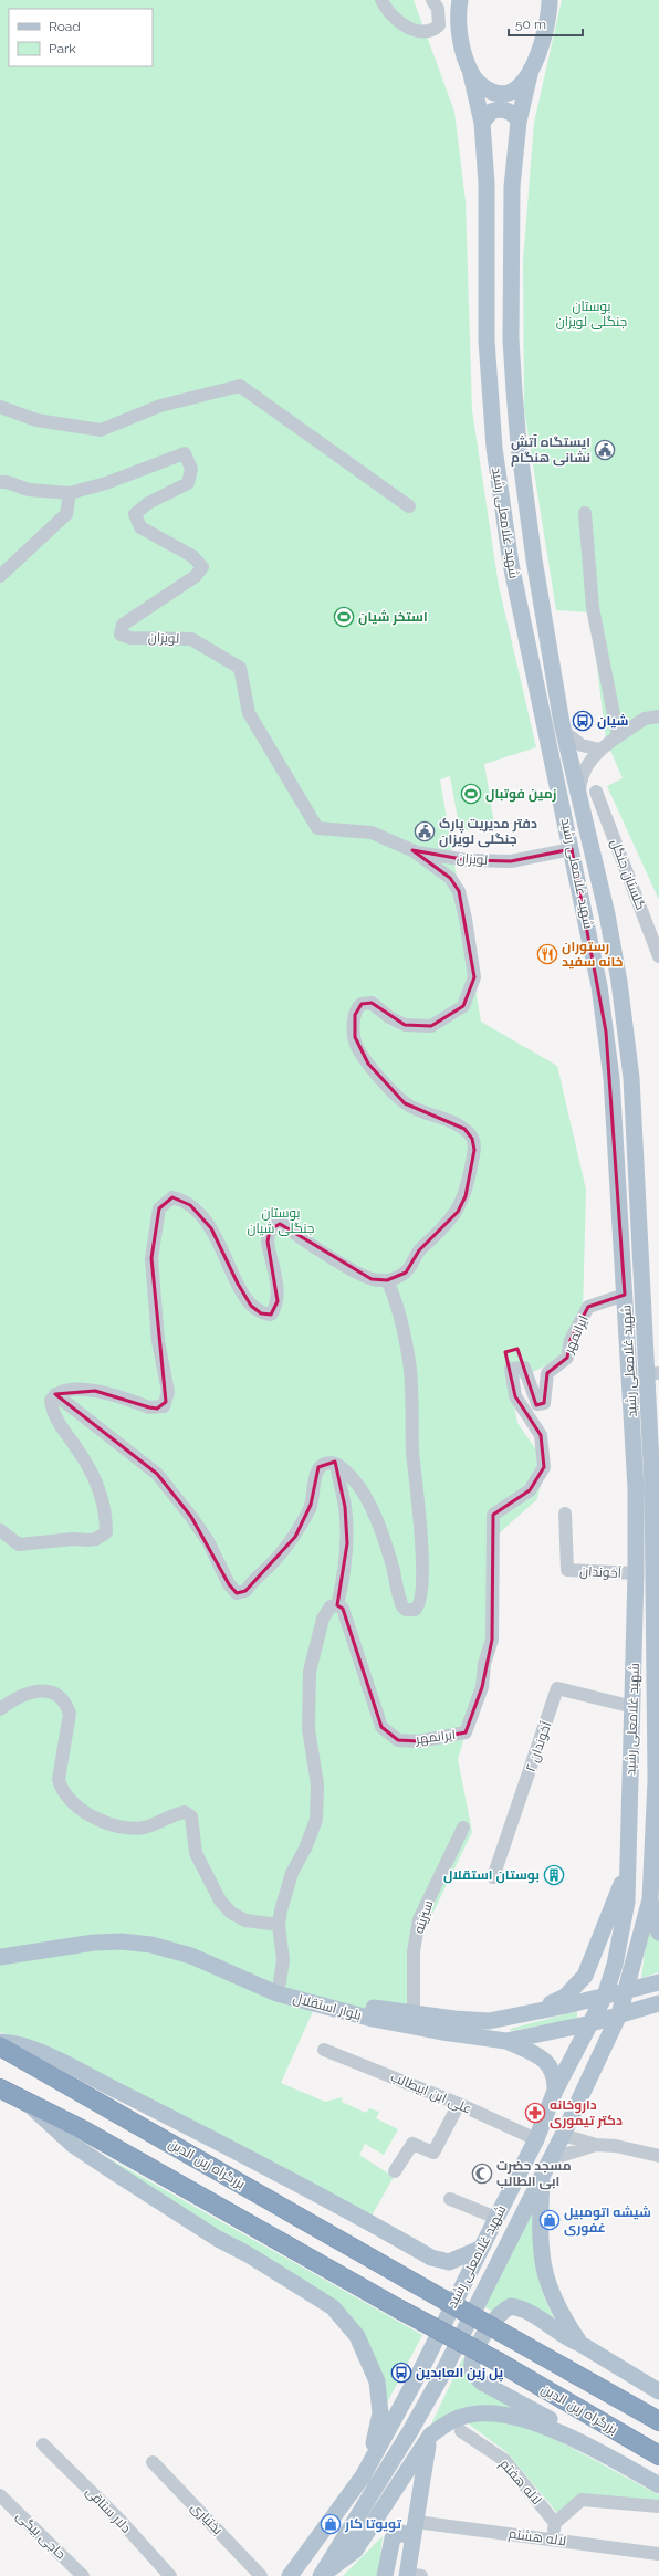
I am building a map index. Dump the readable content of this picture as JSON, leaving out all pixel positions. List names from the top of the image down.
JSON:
{
  "streets": {
    "highway": ["بزرگراه زین الدین"],
    "main road": ["شهید غلامعلی رشید", "بلوار استقلال"],
    "street": [
      "لویزان",
      "گلستان جنگل",
      "ایرانمهر",
      "آخوندان",
      "آخوندان ۲",
      "سبزینه",
      "علی ابن ابیطالب",
      "لاله هفتم",
      "دلار ستاقی",
      "بختیاری",
      "حاجی بیگی",
      "لاله هشتم"
    ]
  },
  "crossings": [
    ["شهید غلامعلی رشید", "لویزان"],
    ["شهید غلامعلی رشید", "ایرانمهر"],
    ["شهید غلامعلی رشید", "آخوندان"],
    ["شهید غلامعلی رشید", "آخوندان ۲"],
    ["شهید غلامعلی رشید", "بلوار استقلال"],
    ["شهید غلامعلی رشید", "علی ابن ابیطالب"],
    ["سبزینه", "بلوار استقلال"]
  ],
  "parks": ["بوستان جنگلی لویزان", "بوستان جنگلی شیان"],
  "places": {
    "public building": ["ایستگاه آتش نشانی هنگام", "دفتر مدیریت پارک جنگلی لویزان"],
    "sports": ["استخر شیان", "زمین فوتبال"],
    "bus stop": ["شیان", "پل زین العابدین"],
    "restaurant": ["رستوران خانه سفید"],
    "building": ["بوستان استقلال"],
    "pharmacy": ["داروخانه دکتر تیموری"],
    "mosque": ["مسجد حضرت ابی الطالب"],
    "shop": ["شیشه اتومبیل غفوری", "تویوتا کار"]
  },
  "legend": ["Road", "Park"],
  "scale_bar": "50 m"
}
